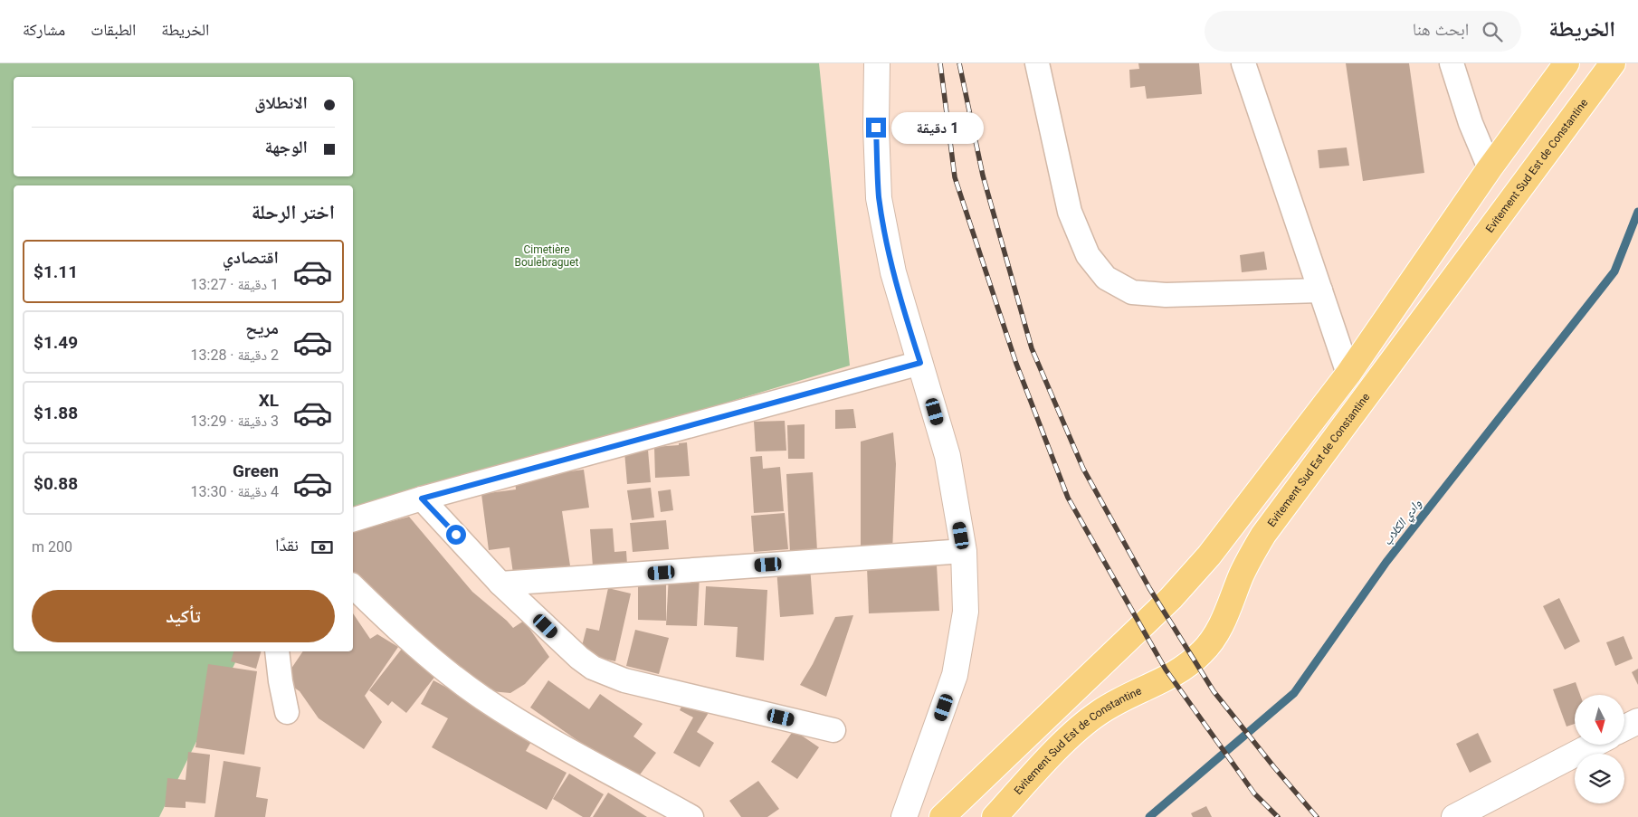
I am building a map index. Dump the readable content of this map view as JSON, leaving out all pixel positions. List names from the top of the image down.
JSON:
{
  "streets": {
    "highway": ["Evitement Sud Est de Constantine"]
  },
  "water": ["وادي الكلاب"],
  "parks": ["Cimetière Boulebraguet"],
  "north": "bottom",
  "page": {
    "header": "الخريطة",
    "search": "ابحث هنا",
    "nav": ["الخريطة", "الطبقات", "مشاركة"],
    "banner": ["الانطلاق", "الوجهة"],
    "bubble": "1 دقيقة",
    "heading": "اختر الرحلة",
    "list": [
      {
        "name": "اقتصادي",
        "note": "1 دقيقة · 13:27",
        "value": "$1.11"
      },
      {
        "name": "مريح",
        "note": "2 دقيقة · 13:28",
        "value": "$1.49"
      },
      {
        "name": "XL",
        "note": "3 دقيقة · 13:29",
        "value": "$1.88"
      },
      {
        "name": "Green",
        "note": "4 دقيقة · 13:30",
        "value": "$0.88"
      }
    ],
    "pay": ["نقدًا", "200 m"],
    "buttons": "تأكيد"
  }
}
